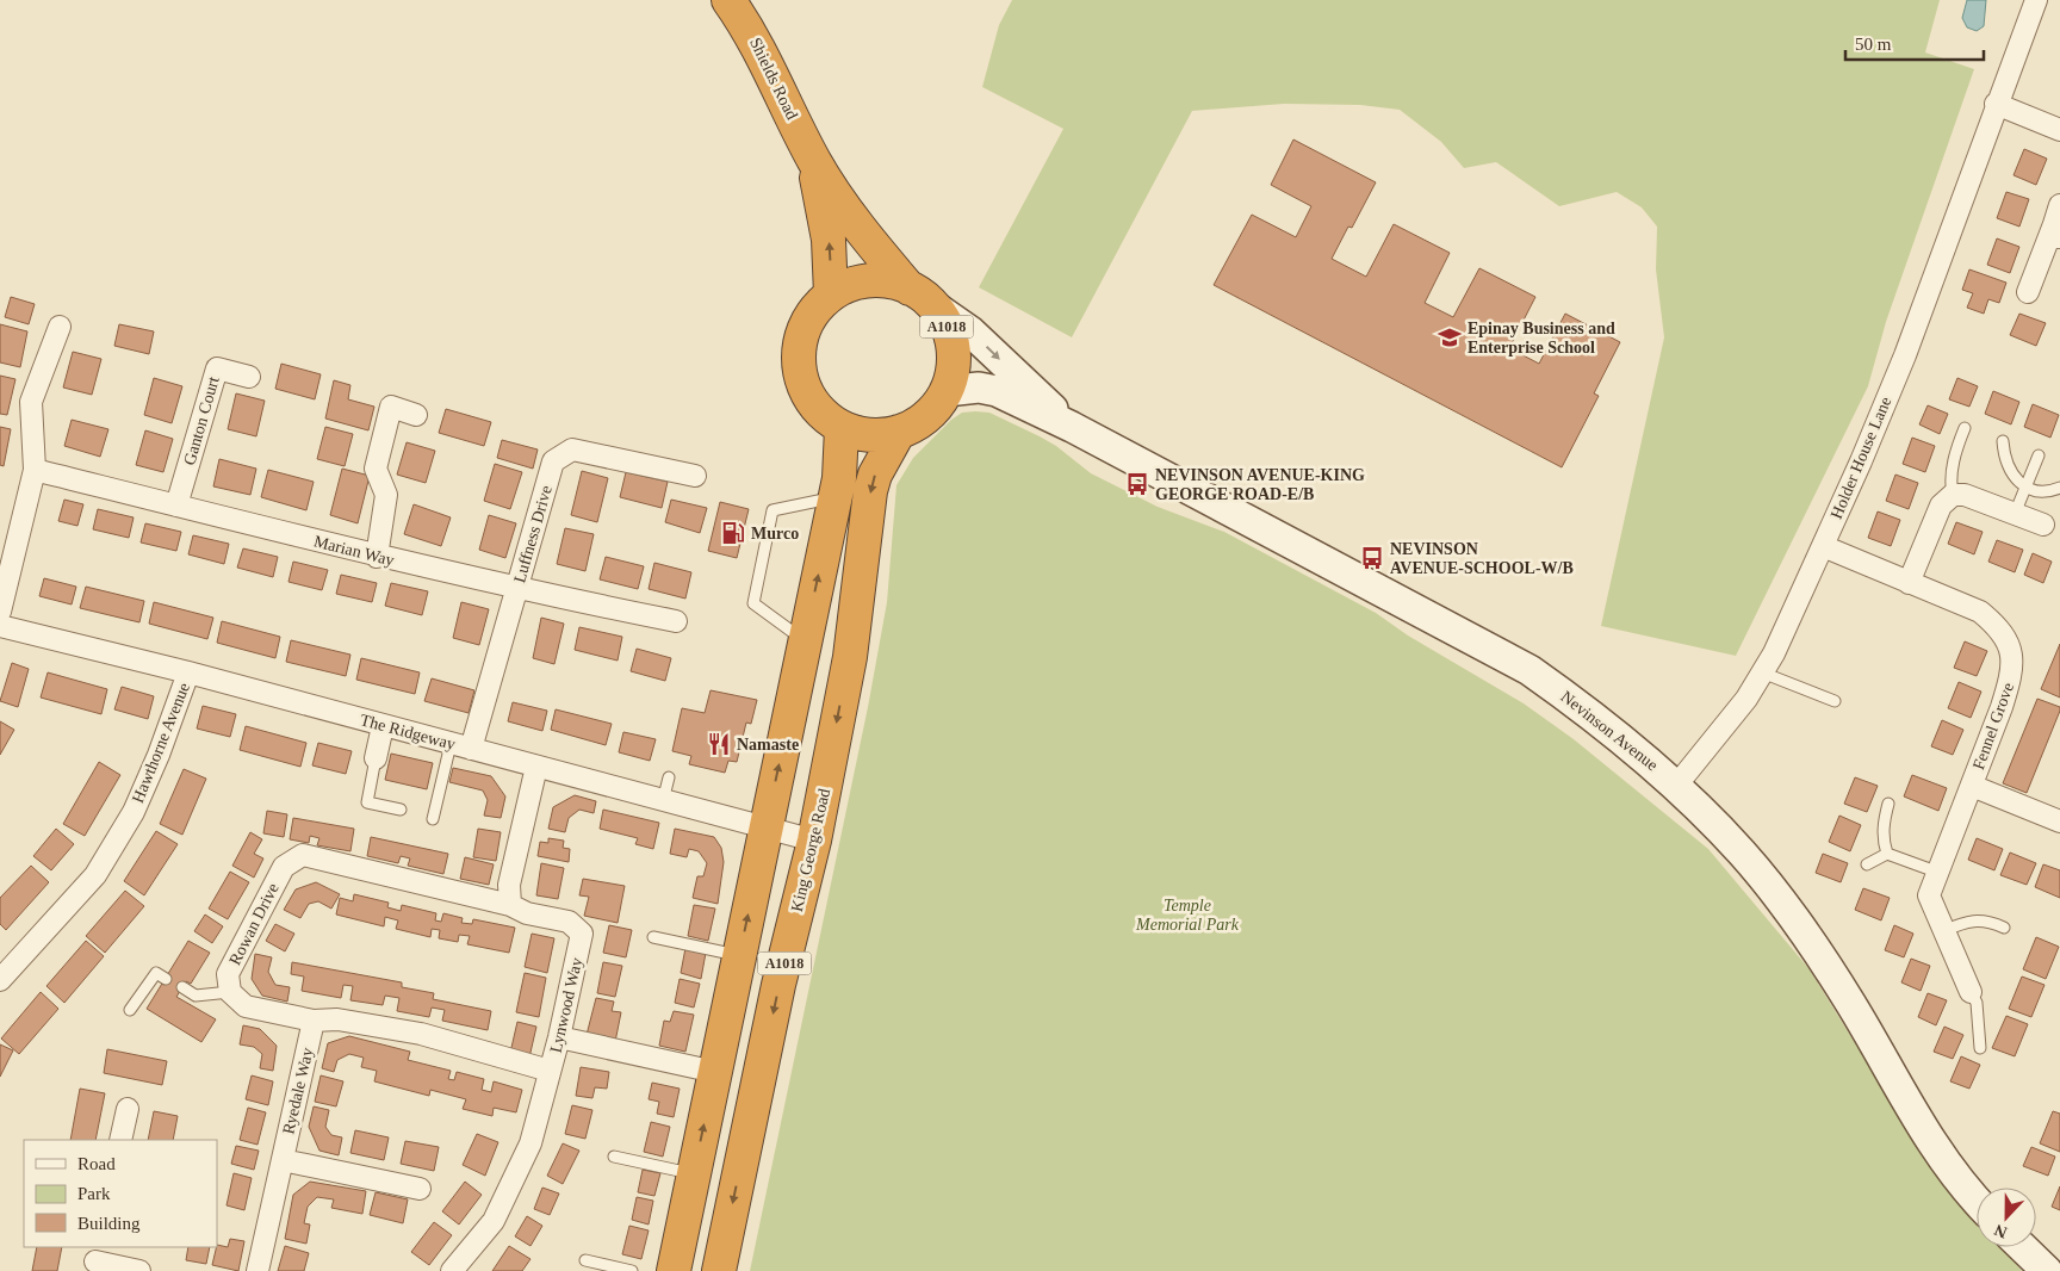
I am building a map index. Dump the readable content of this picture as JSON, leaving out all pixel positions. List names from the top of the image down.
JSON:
{
  "streets": {
    "highway": ["Shields Road", "A1018", "King George Road"],
    "street": [
      "Ganton Court",
      "Holder House Lane",
      "Luffness Drive",
      "Marian Way",
      "Fennel Grove",
      "Nevinson Avenue",
      "The Ridgeway",
      "Hawthorne Avenue",
      "Rowan Drive",
      "Lynwood Way",
      "Ryedale Way"
    ]
  },
  "crossings": [
    ["Shields Road", "A1018"],
    ["Shields Road", "Nevinson Avenue"],
    ["Shields Road", "King George Road"],
    ["A1018", "Nevinson Avenue"],
    ["A1018", "The Ridgeway"],
    ["A1018", "King George Road"],
    ["Ganton Court", "Marian Way"],
    ["Holder House Lane", "Fennel Grove"],
    ["Holder House Lane", "Nevinson Avenue"],
    ["Luffness Drive", "Marian Way"],
    ["Luffness Drive", "The Ridgeway"],
    ["Nevinson Avenue", "King George Road"],
    ["The Ridgeway", "Hawthorne Avenue"],
    ["The Ridgeway", "King George Road"],
    ["Rowan Drive", "Lynwood Way"]
  ],
  "parks": ["Temple Memorial Park"],
  "places": {
    "school or university": ["Epinay Business and Enterprise School"],
    "bus stop": ["NEVINSON AVENUE-KING GEORGE ROAD-E/B", "NEVINSON AVENUE-SCHOOL-W/B"],
    "fuel station": ["Murco"],
    "restaurant": ["Namaste"]
  },
  "legend": ["Road", "Park", "Building"],
  "scale_bar": "50 m",
  "north": "bottom"
}
